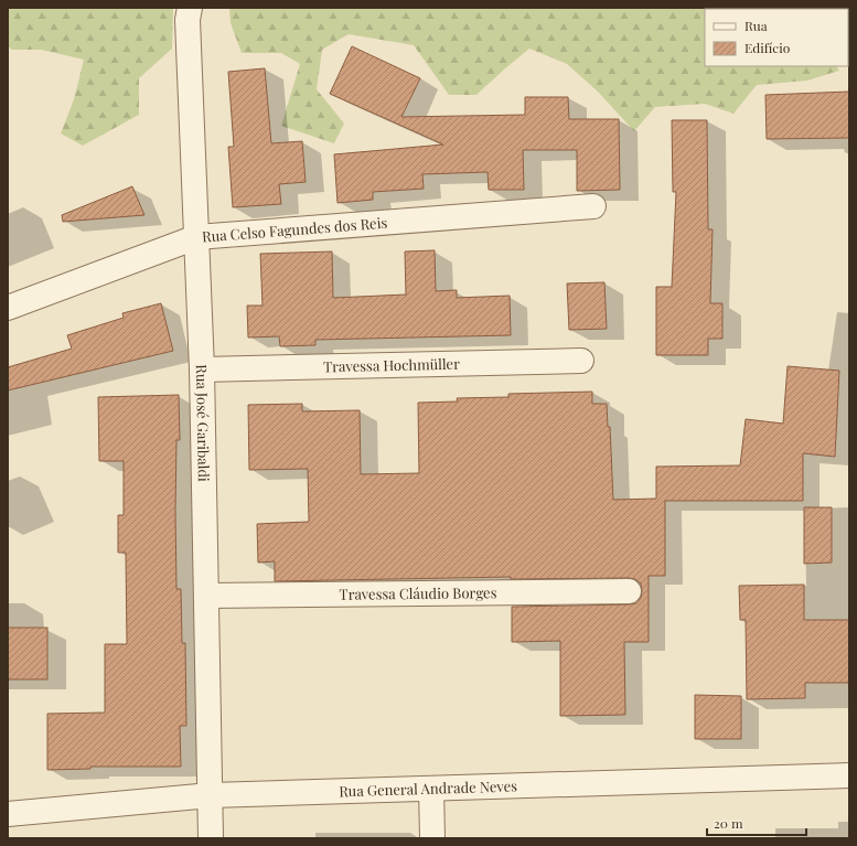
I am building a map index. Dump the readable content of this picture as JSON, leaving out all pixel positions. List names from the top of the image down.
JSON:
{
  "streets": {
    "street": [
      "Rua Celso Fagundes dos Reis",
      "Travessa Hochmüller",
      "Rua José Garibaldi",
      "Travessa Cláudio Borges",
      "Rua General Andrade Neves"
    ]
  },
  "crossings": [
    ["Rua Celso Fagundes dos Reis", "Rua José Garibaldi"],
    ["Travessa Hochmüller", "Rua José Garibaldi"],
    ["Rua José Garibaldi", "Travessa Cláudio Borges"],
    ["Rua José Garibaldi", "Rua General Andrade Neves"]
  ],
  "legend": ["Rua", "Edifício"],
  "scale_bar": "20 m"
}
